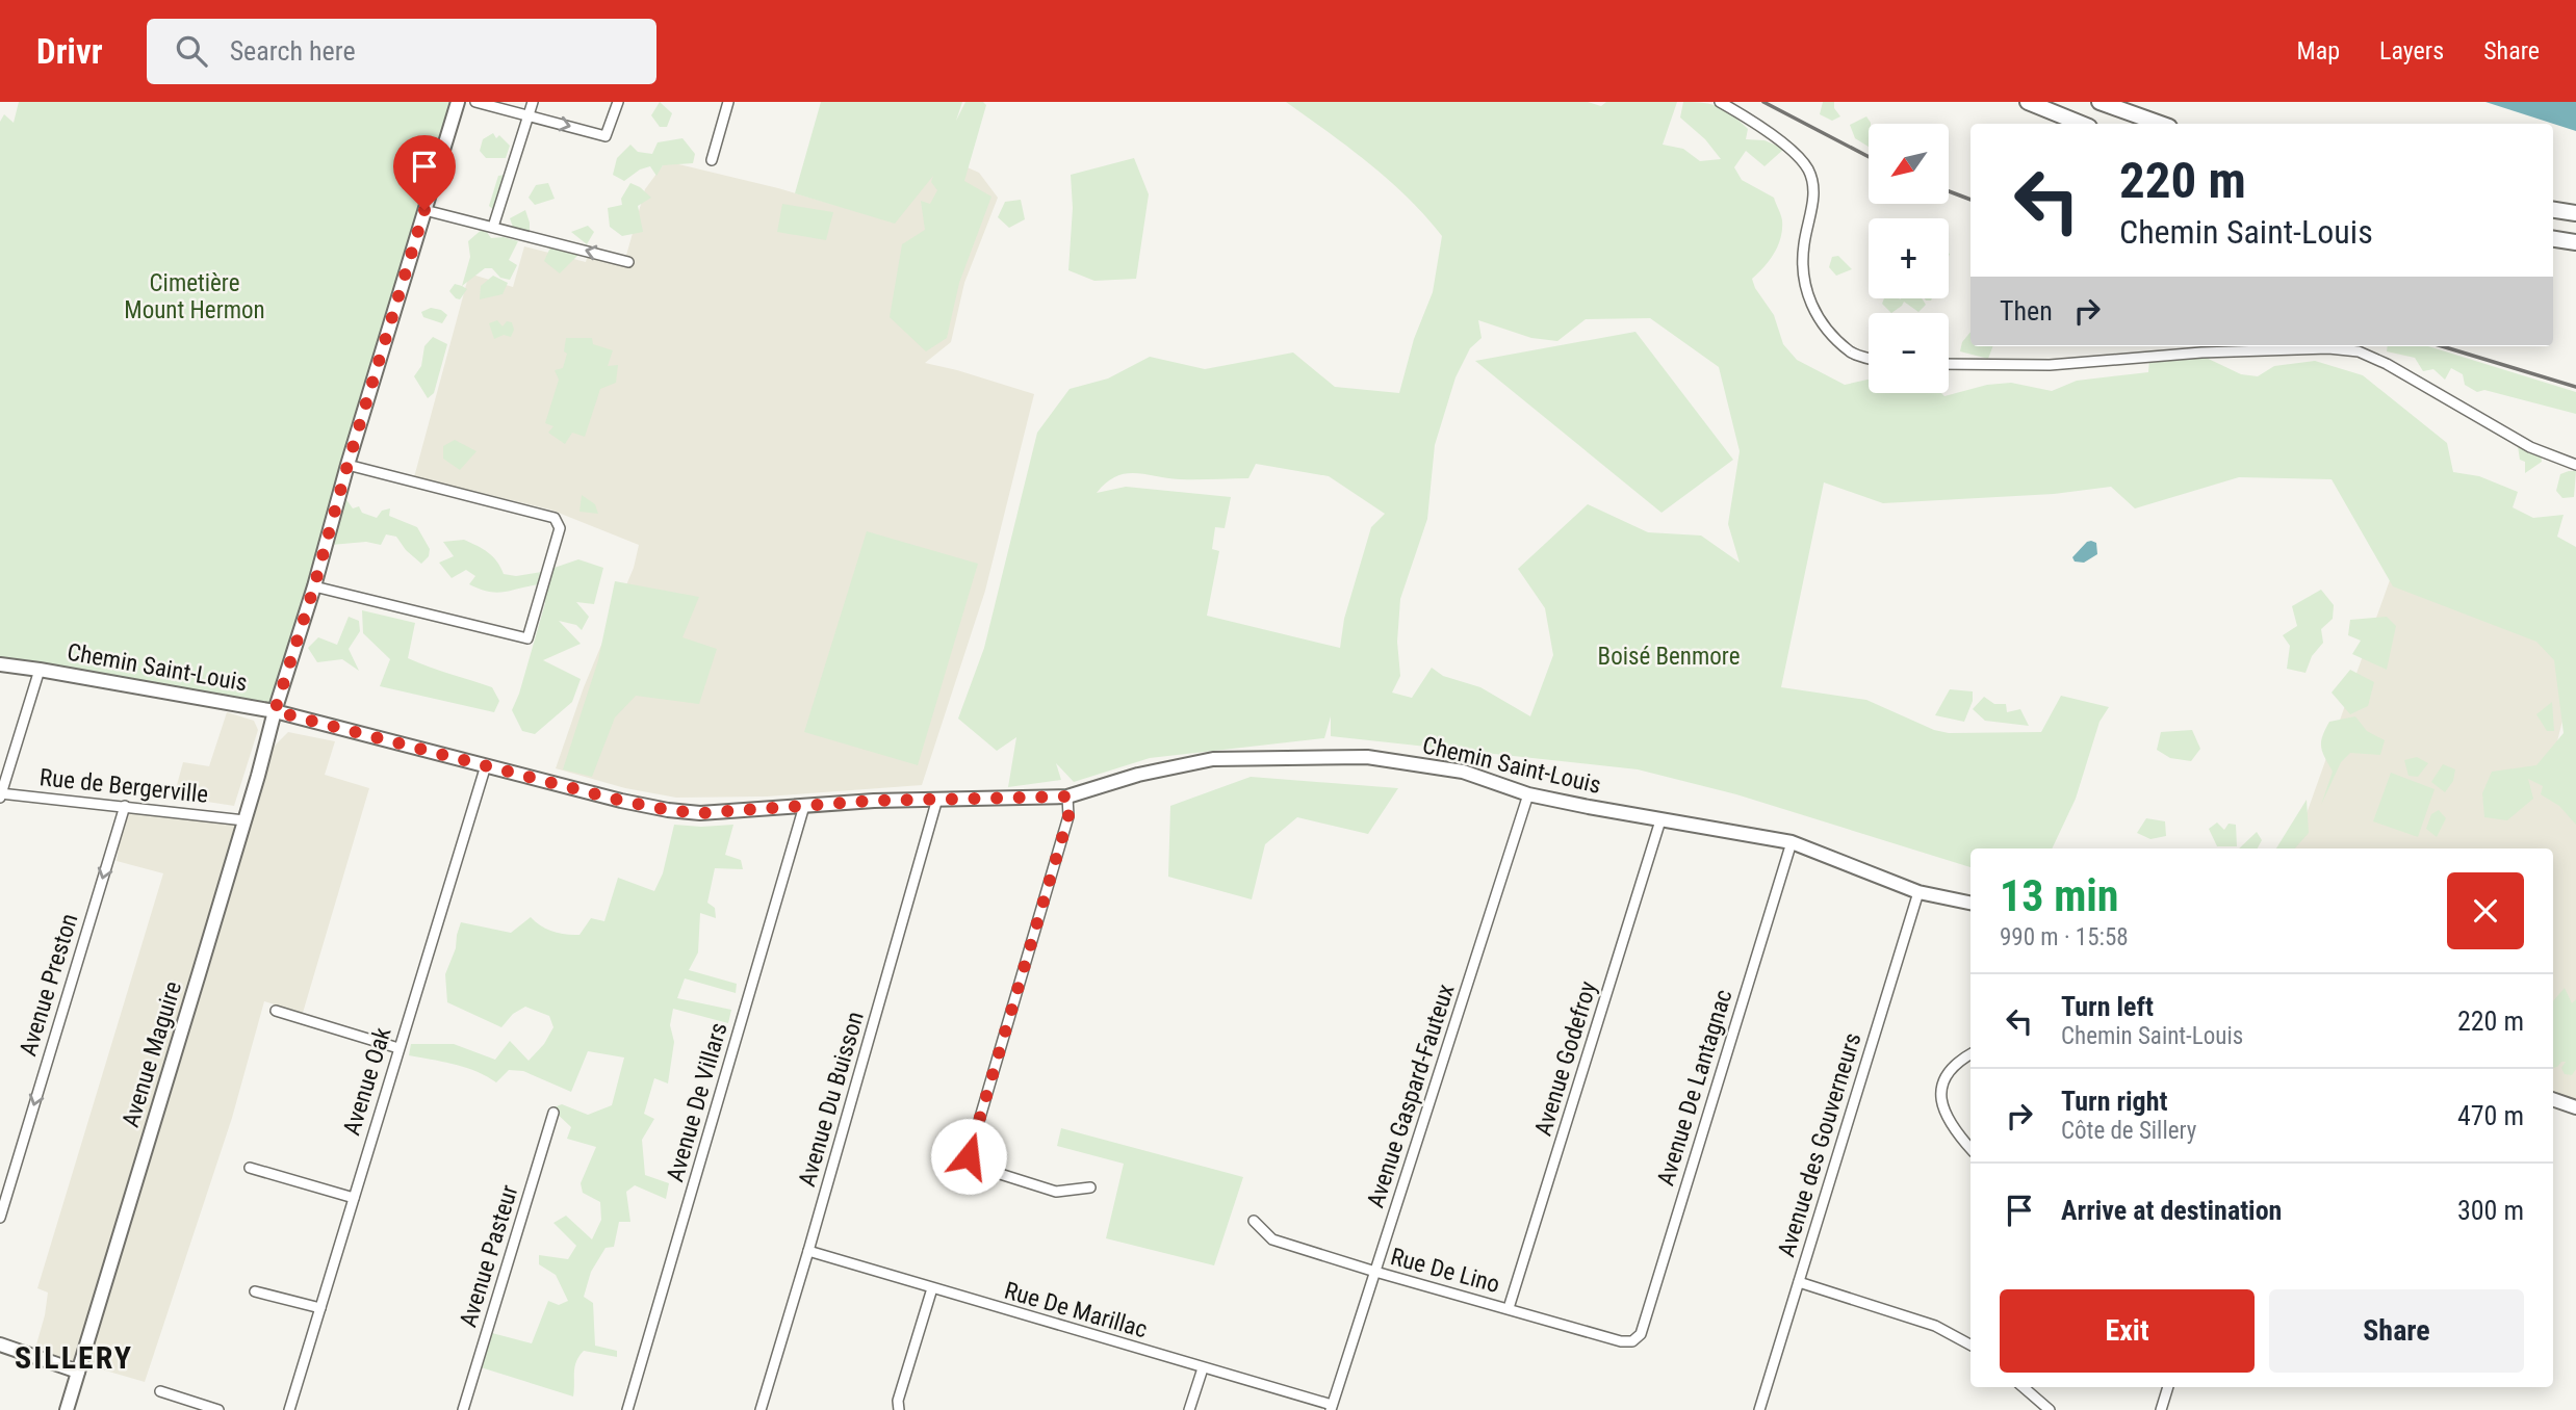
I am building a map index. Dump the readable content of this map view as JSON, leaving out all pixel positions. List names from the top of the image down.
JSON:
{
  "streets": {
    "street": [
      "Chemin Saint-Louis",
      "Rue de Bergerville",
      "Avenue Preston",
      "Avenue Maguire",
      "Avenue Godefroy",
      "Avenue Oak",
      "Avenue De Lantagnac",
      "Avenue Gaspard-Fauteux",
      "Avenue Du Buisson",
      "Avenue De Villars",
      "Avenue des Gouverneurs",
      "Avenue Pasteur",
      "Rue De Lino",
      "Rue De Marillac"
    ]
  },
  "crossings": [
    ["Chemin Saint-Louis", "Avenue Maguire"],
    ["Chemin Saint-Louis", "Avenue Godefroy"],
    ["Chemin Saint-Louis", "Avenue Oak"],
    ["Chemin Saint-Louis", "Avenue De Lantagnac"],
    ["Chemin Saint-Louis", "Avenue Gaspard-Fauteux"],
    ["Chemin Saint-Louis", "Avenue Du Buisson"],
    ["Chemin Saint-Louis", "Avenue De Villars"],
    ["Chemin Saint-Louis", "Avenue des Gouverneurs"],
    ["Rue de Bergerville", "Avenue Preston"],
    ["Rue de Bergerville", "Avenue Maguire"],
    ["Avenue Godefroy", "Rue De Lino"],
    ["Avenue De Lantagnac", "Rue De Lino"],
    ["Avenue Gaspard-Fauteux", "Rue De Lino"],
    ["Avenue Gaspard-Fauteux", "Rue De Marillac"],
    ["Avenue Du Buisson", "Rue De Marillac"]
  ],
  "one_way": ["Avenue Preston"],
  "districts": ["SILLERY"],
  "parks": ["Cimetière Mount Hermon", "Boisé Benmore"],
  "north": "bottom left",
  "page": {
    "header": "Drivr",
    "search": "Search here",
    "nav": ["Map", "Layers", "Share"],
    "map_buttons": ["+", "−"],
    "turn": ["220 m", "Chemin Saint-Louis"],
    "then": "Then",
    "heading": ["13 min", "990 m · 15:58"],
    "list": [
      {
        "name": "Turn left",
        "note": "Chemin Saint-Louis",
        "value": "220 m"
      },
      {
        "name": "Turn right",
        "note": "Côte de Sillery",
        "value": "470 m"
      },
      {
        "name": "Arrive at destination",
        "value": "300 m"
      }
    ],
    "buttons": ["Exit", "Share"]
  }
}
